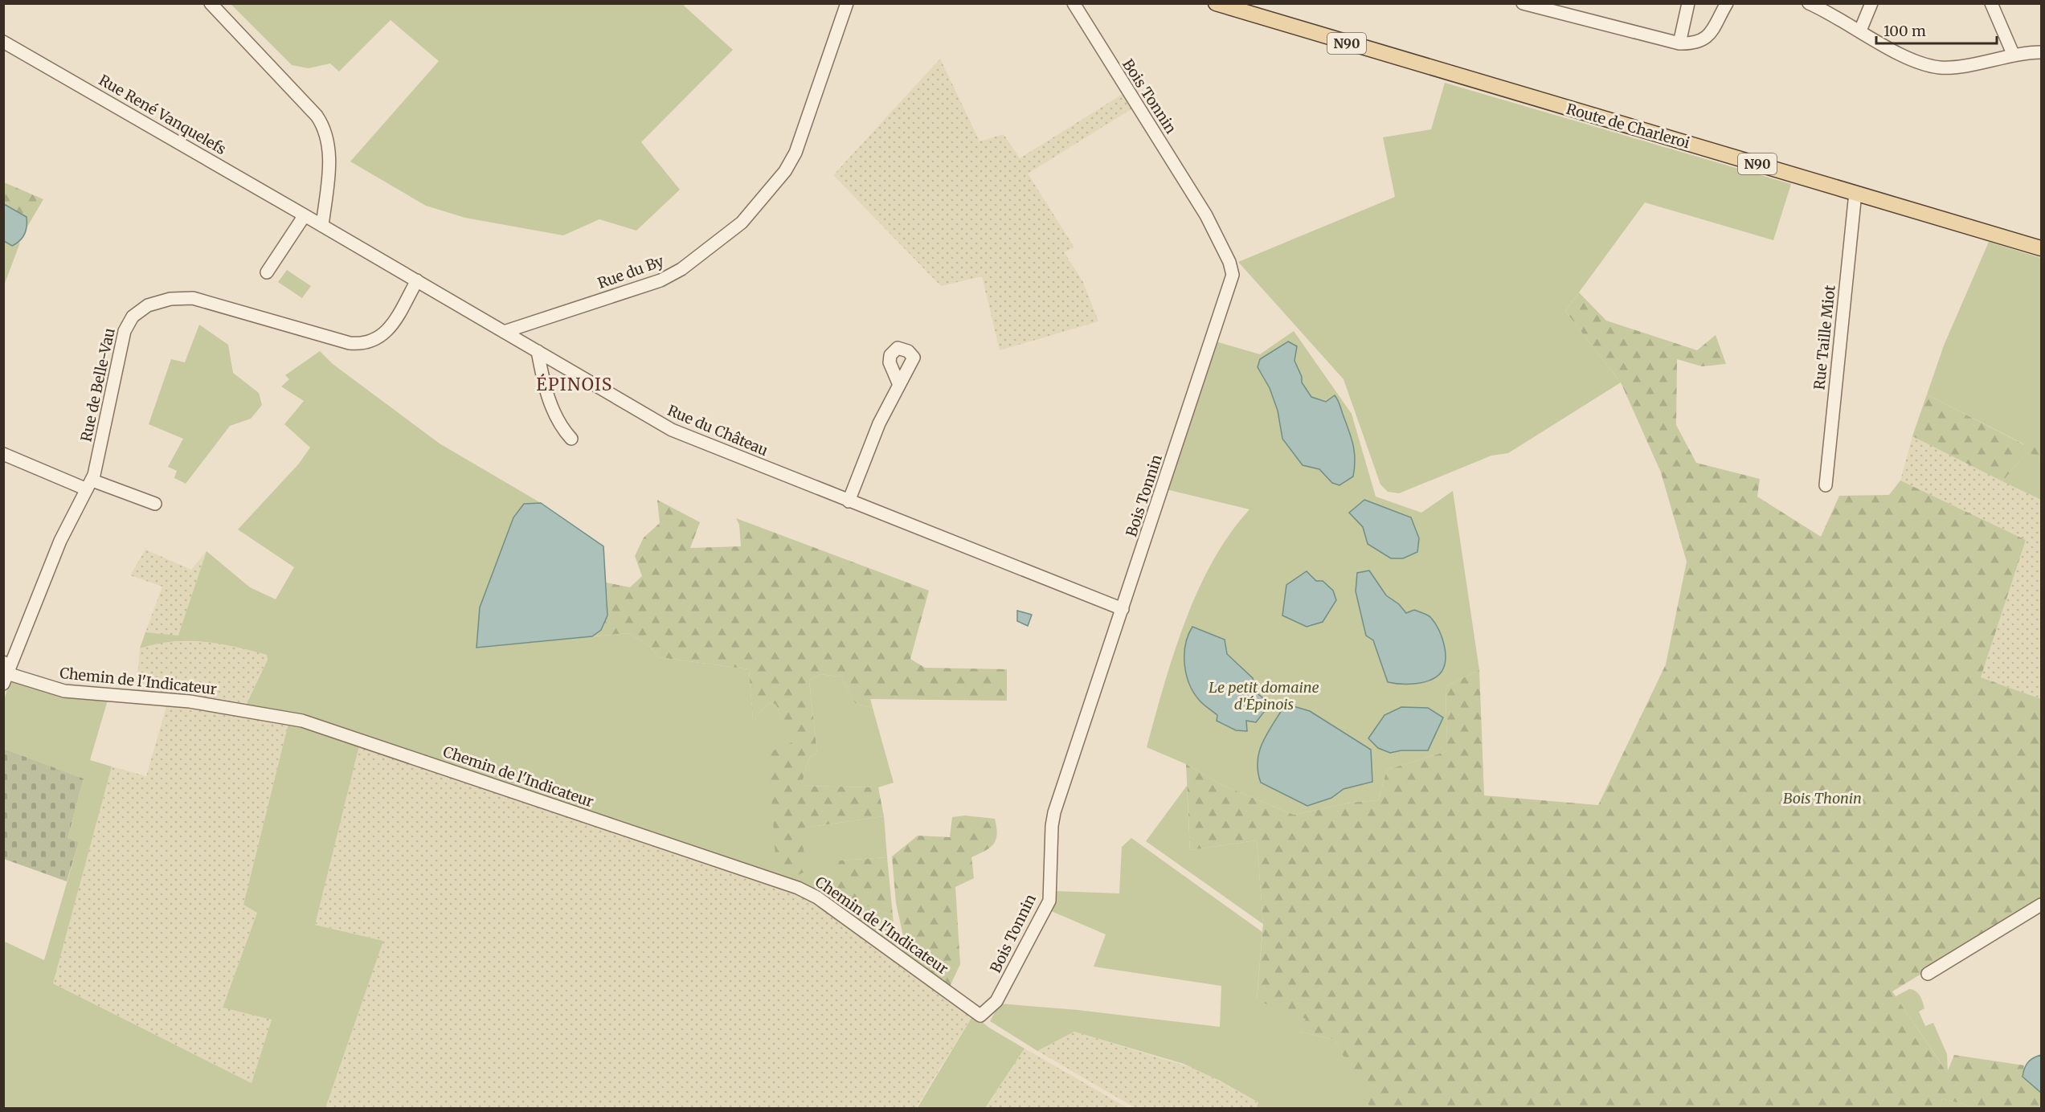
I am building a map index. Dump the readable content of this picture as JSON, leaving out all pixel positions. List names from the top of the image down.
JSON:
{
  "streets": {
    "main road": ["N90", "Route de Charleroi"],
    "street": [
      "Bois Tonnin",
      "Rue René Vanquelefs",
      "Rue du By",
      "Rue Taille Miot",
      "Rue de Belle-Vau",
      "Rue du Château",
      "Chemin de l'Indicateur"
    ]
  },
  "crossings": [
    ["Bois Tonnin", "Rue du Château"],
    ["Bois Tonnin", "Chemin de l'Indicateur"],
    ["Route de Charleroi", "Rue Taille Miot"],
    ["Rue du By", "Rue du Château"],
    ["Rue de Belle-Vau", "Chemin de l'Indicateur"]
  ],
  "districts": ["ÉPINOIS"],
  "parks": ["Le petit domaine d'Épinois", "Bois Thonin"],
  "scale_bar": "100 m"
}
